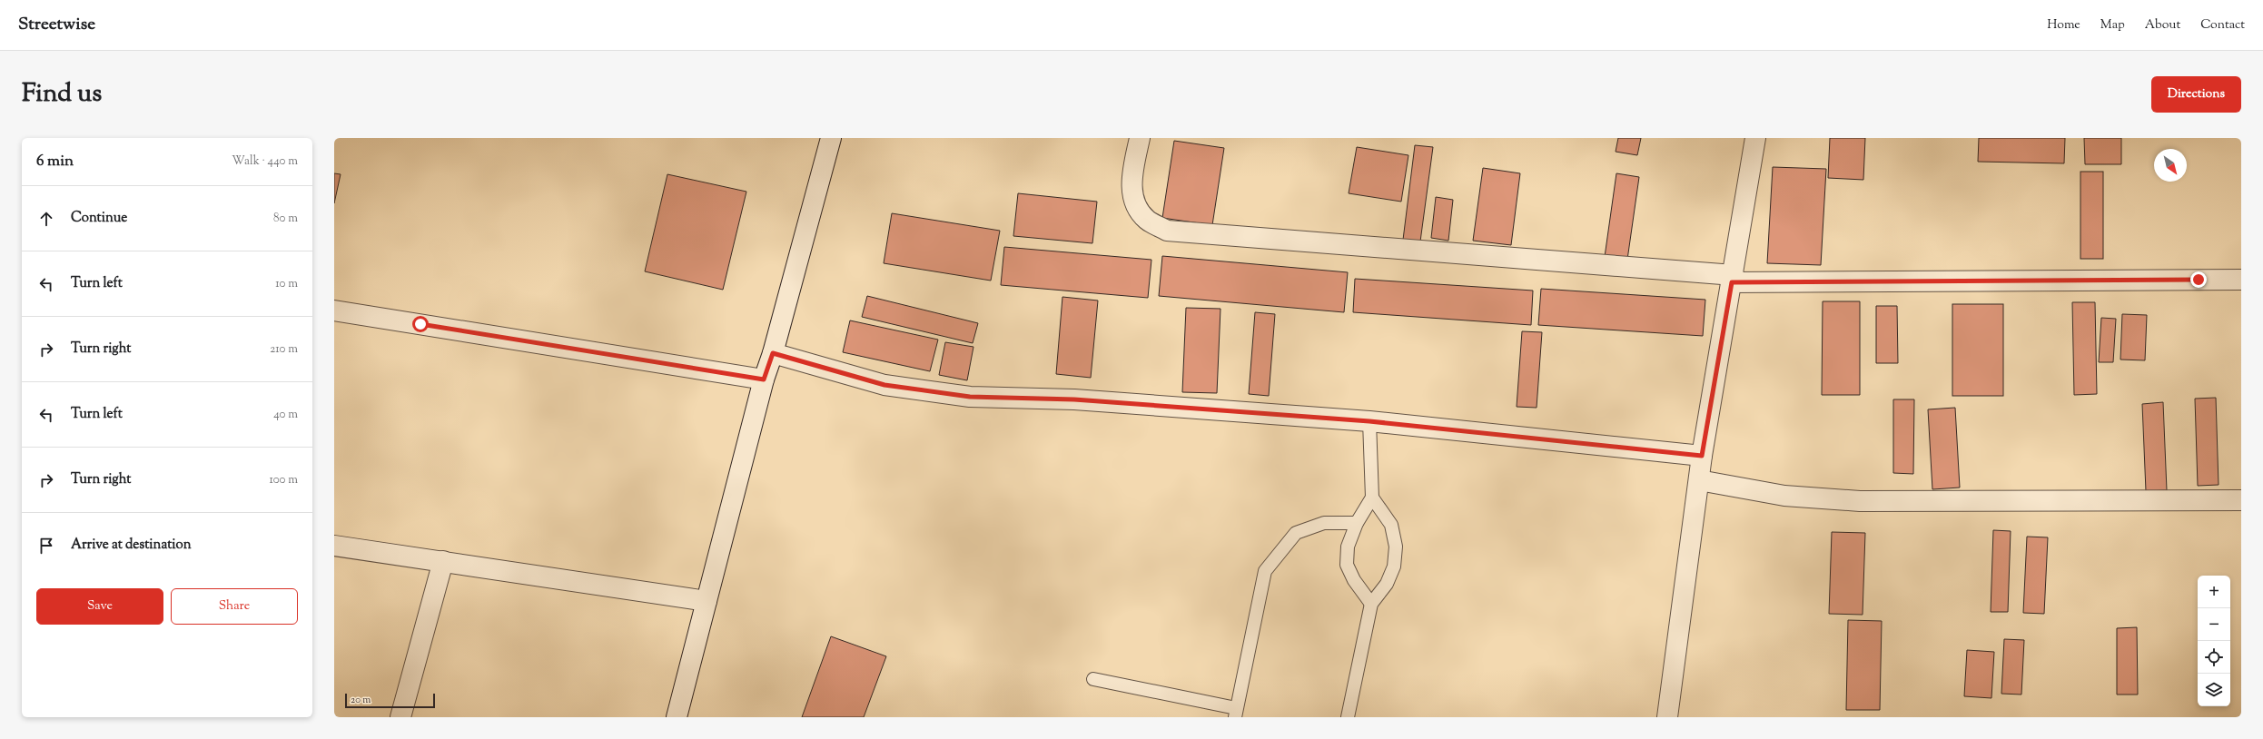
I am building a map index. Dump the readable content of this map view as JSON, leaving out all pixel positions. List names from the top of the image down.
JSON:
{
  "scale_bar": "20 m",
  "north": "bottom right",
  "page": {
    "header": "Streetwise",
    "nav": [
      "Home",
      "Map",
      "About",
      "Contact"
    ],
    "title": "Find us",
    "buttons": [
      "Directions",
      ["Save", "Share"]
    ],
    "heading": ["6 min", "Walk · 440 m"],
    "list": [
      ["Continue", "80 m"],
      ["Turn left", "10 m"],
      ["Turn right", "210 m"],
      ["Turn left", "40 m"],
      ["Turn right", "100 m"],
      "Arrive at destination"
    ],
    "map_buttons": ["+", "−"],
    "scale": "20 m"
  }
}
